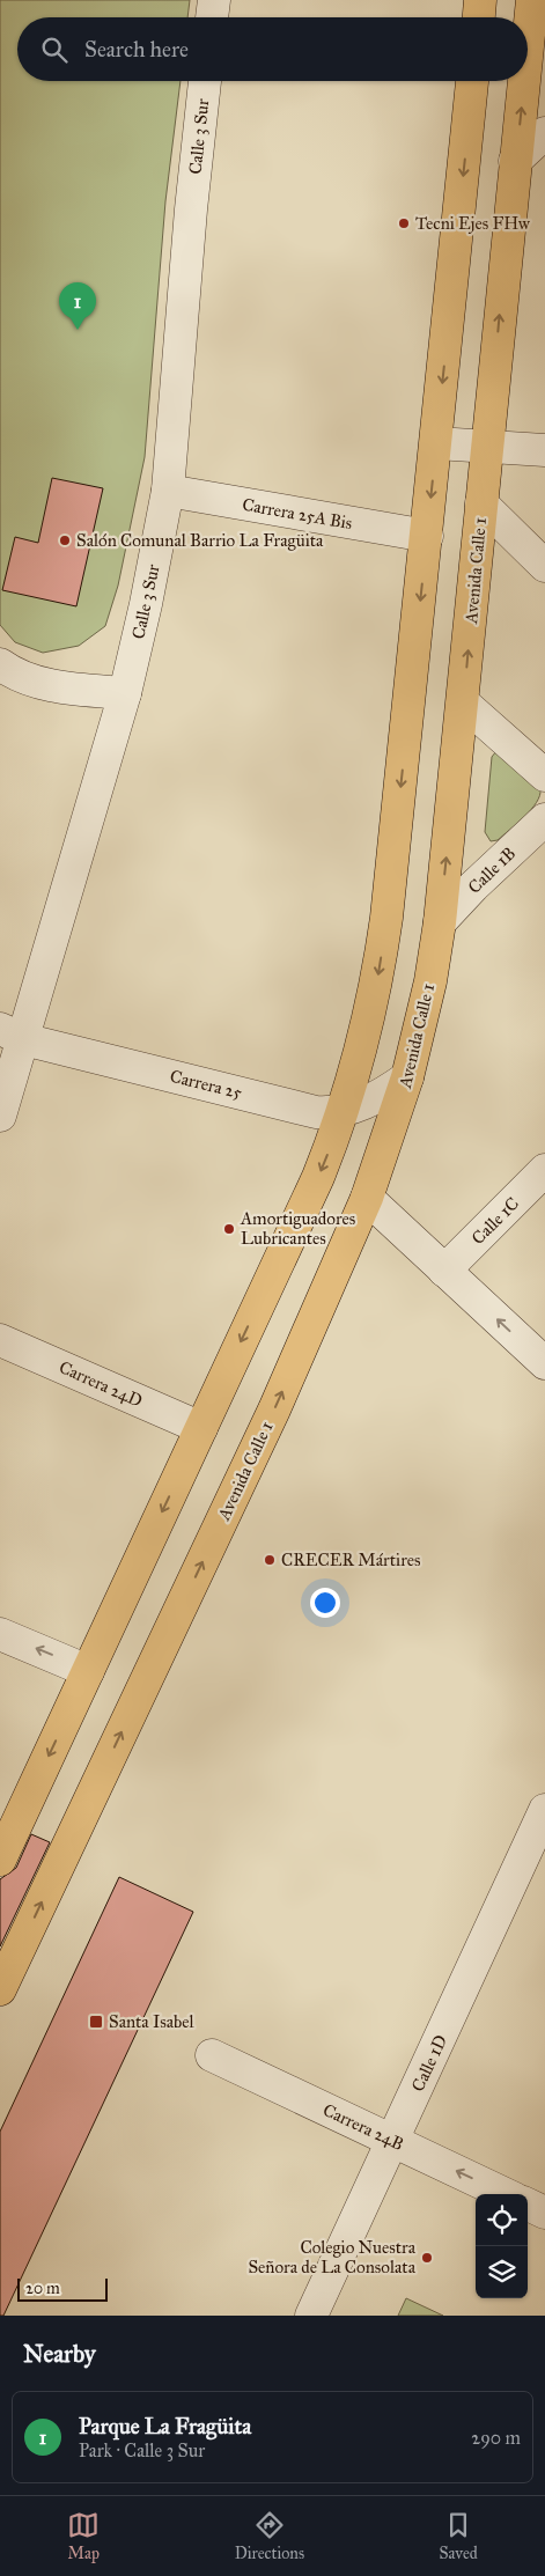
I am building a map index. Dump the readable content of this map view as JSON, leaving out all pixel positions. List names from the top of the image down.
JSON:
{
  "streets": {
    "main road": ["Avenida Calle 1"],
    "street": [
      "Calle 3 Sur",
      "Carrera 25A Bis",
      "Calle 1B",
      "Carrera 25",
      "Calle 1C",
      "Carrera 24D",
      "Calle 1D",
      "Carrera 24B"
    ]
  },
  "crossings": [
    ["Calle 3 Sur", "Carrera 25A Bis"],
    ["Calle 3 Sur", "Carrera 25"],
    ["Avenida Calle 1", "Calle 1B"],
    ["Avenida Calle 1", "Carrera 25"],
    ["Calle 1D", "Carrera 24B"]
  ],
  "one_way": ["Carrera 24B"],
  "places": {
    "other": [
      "Tecni Ejes FHw",
      "Salón Comunal Barrio La Fragüita",
      "Amortiguadores Lubricantes",
      "CRECER Mártires",
      "Colegio Nuestra Señora de La Consolata"
    ],
    "transit": ["Santa Isabel"]
  },
  "scale_bar": "20 m",
  "page": {
    "search": "Search here",
    "pins": "1",
    "scale": "20 m",
    "heading": "Nearby",
    "list": [
      {
        "mark": "1",
        "name": "Parque La Fragüita",
        "note": "Park · Calle 3 Sur",
        "value": "290 m"
      }
    ],
    "nav": ["Map", "Directions", "Saved"]
  }
}
